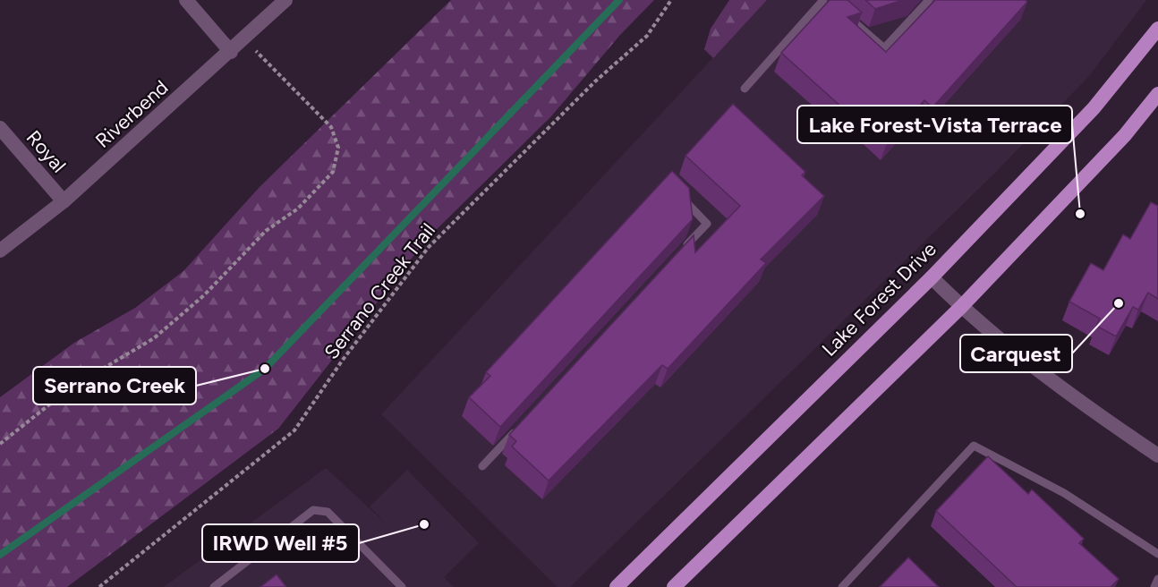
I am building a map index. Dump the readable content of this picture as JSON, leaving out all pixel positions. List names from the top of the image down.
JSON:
{
  "streets": {
    "main road": ["Lake Forest Drive"],
    "street": ["Riverbend", "Royal"],
    "path": ["Serrano Creek Trail"]
  },
  "crossings": [
    ["Riverbend", "Royal"]
  ],
  "places": [
    "Lake Forest-Vista Terrace",
    "Carquest",
    "Serrano Creek",
    "IRWD Well #5"
  ]
}
